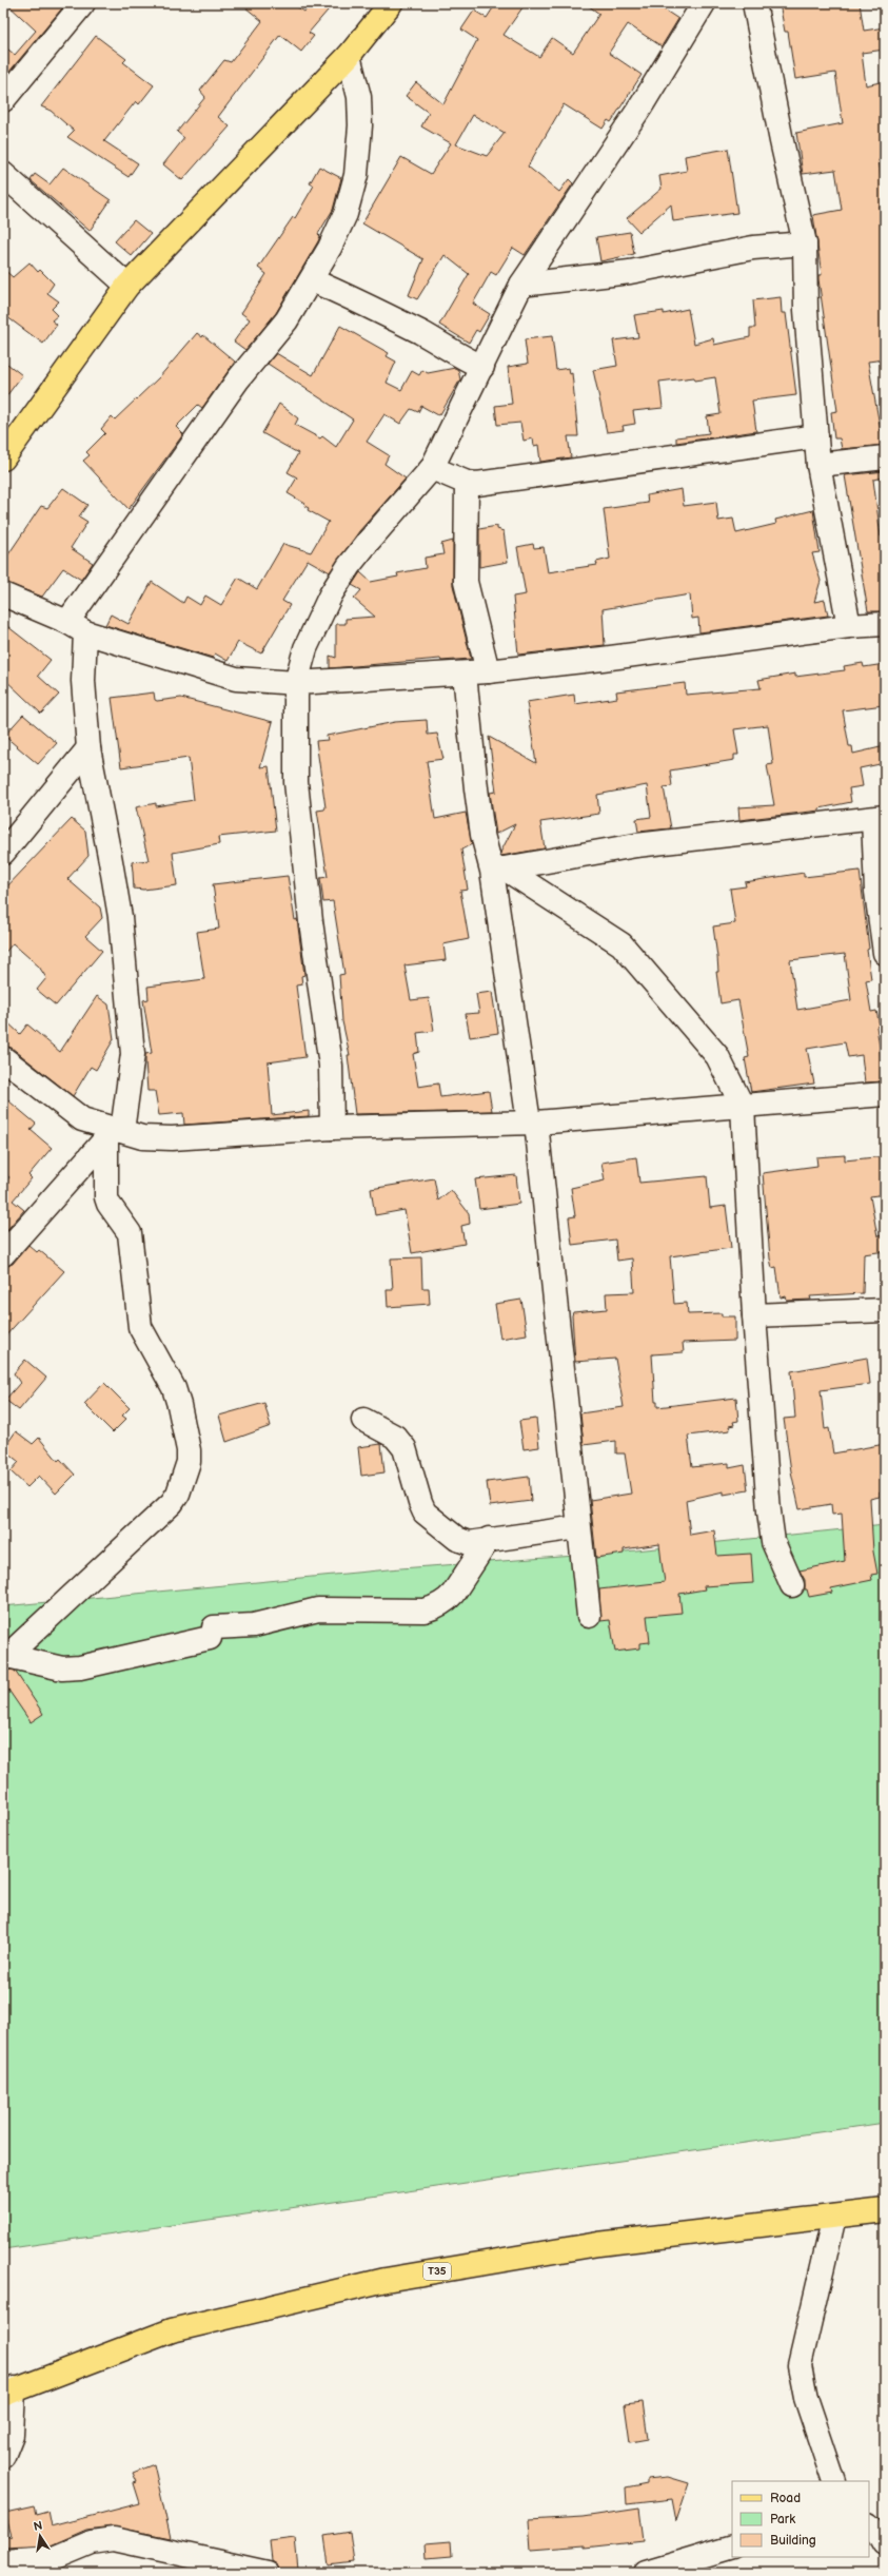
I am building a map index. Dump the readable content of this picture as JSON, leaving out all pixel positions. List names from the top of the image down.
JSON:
{
  "streets": {
    "main road": ["T35"]
  },
  "legend": ["Road", "Park", "Building"],
  "north": "top"
}
